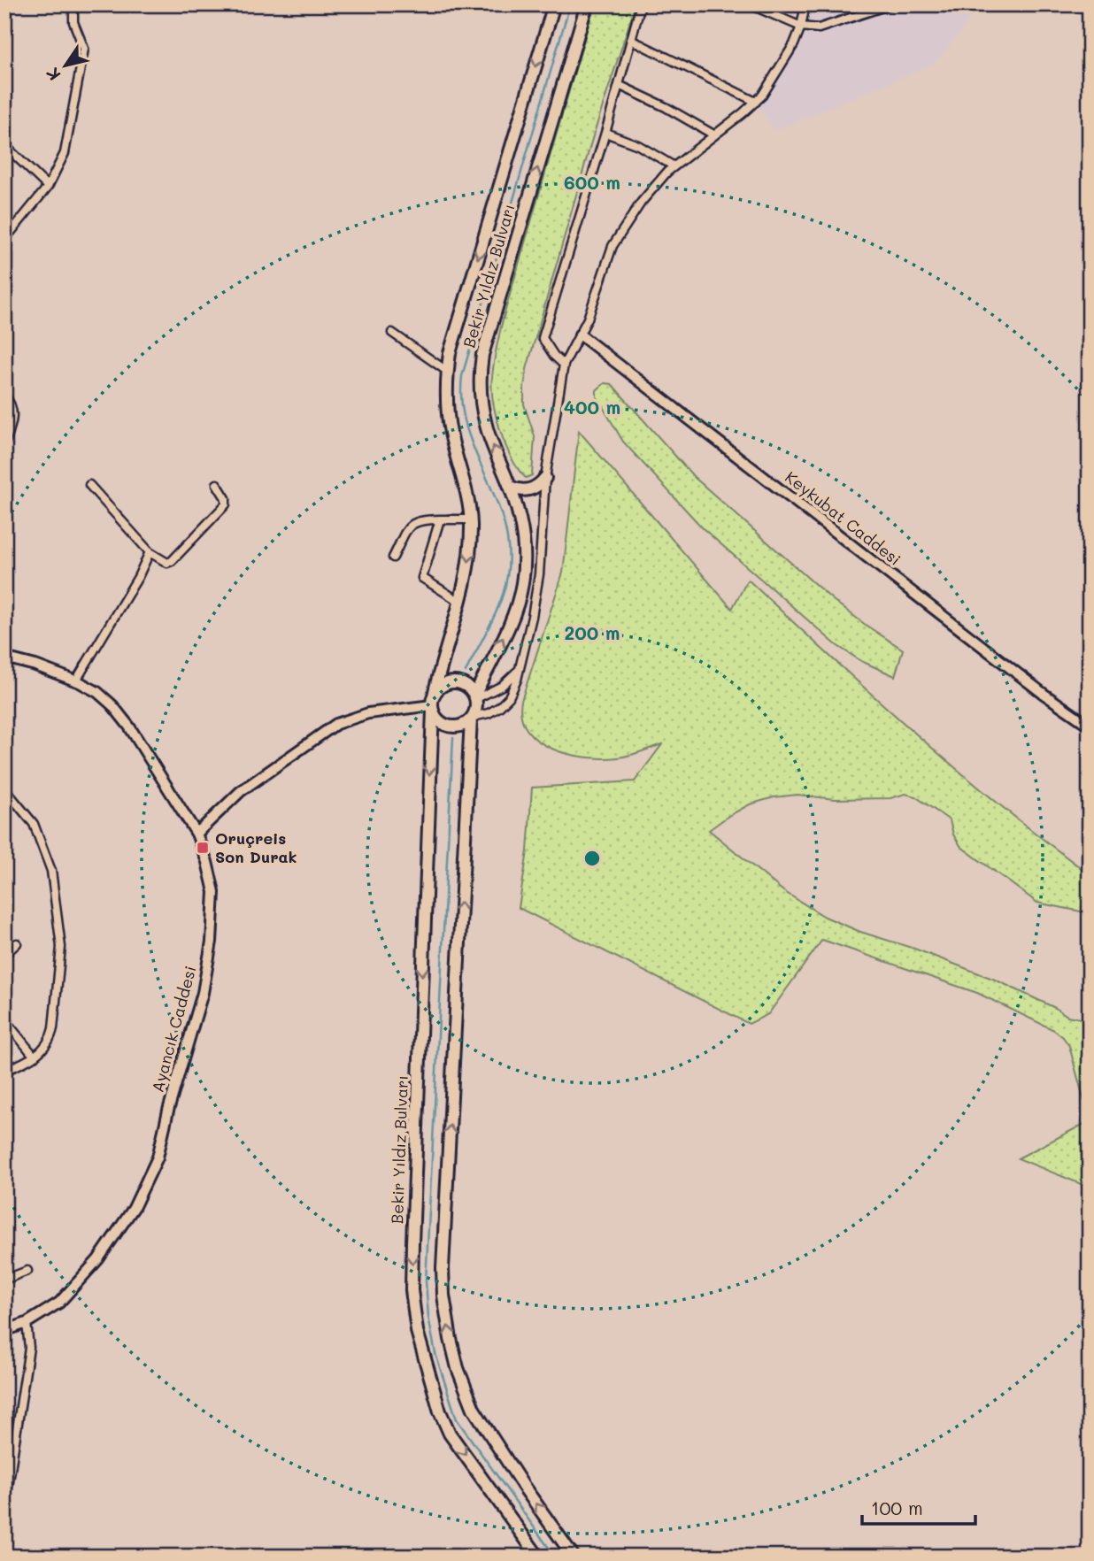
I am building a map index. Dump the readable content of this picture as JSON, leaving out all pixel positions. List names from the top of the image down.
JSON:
{
  "streets": {
    "main road": ["Bekir Yıldız Bulvarı"],
    "street": ["Keykubat Caddesi", "Ayancık Caddesi"]
  },
  "places": {
    "transit": ["Oruçreis Son Durak"]
  },
  "scale_bar": "100 m",
  "north": "bottom left",
  "rings": ["600 m", "400 m", "200 m"]
}
